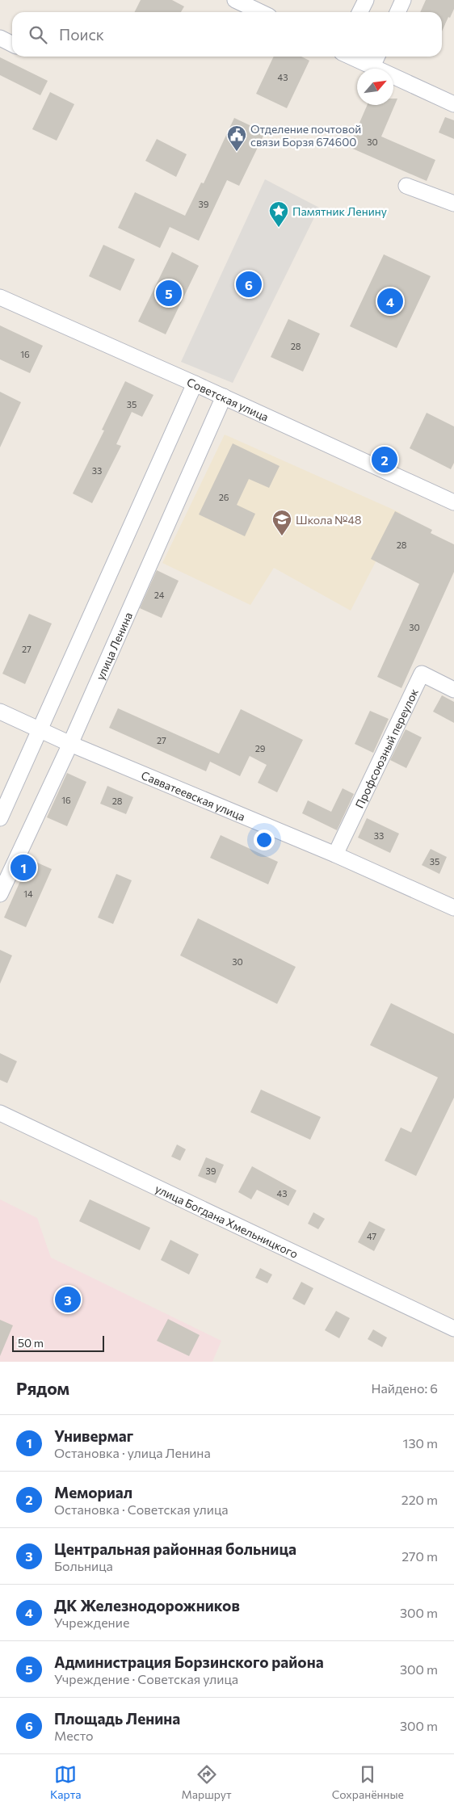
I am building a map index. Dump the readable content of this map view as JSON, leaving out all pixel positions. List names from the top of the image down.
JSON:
{
  "streets": {
    "street": [
      "Советская улица",
      "улица Ленина",
      "Профсоюзный переулок",
      "Савватеевская улица",
      "улица Богдана Хмельницкого"
    ]
  },
  "crossings": [
    ["Советская улица", "улица Ленина"],
    ["улица Ленина", "Савватеевская улица"],
    ["Профсоюзный переулок", "Савватеевская улица"]
  ],
  "places": {
    "public building": ["Отделение почтовой связи Борзя 674600"],
    "place": ["Памятник Ленину"],
    "school or university": ["Школа №48"]
  },
  "house_numbers": [
    "43",
    "30",
    "39",
    "28",
    "16",
    "35",
    "33",
    "26",
    "28",
    "24",
    "30",
    "27",
    "27",
    "29",
    "16",
    "28",
    "33",
    "35",
    "14",
    "30",
    "39",
    "43",
    "47"
  ],
  "scale_bar": "50 m",
  "north": "top right",
  "page": {
    "search": "Поиск",
    "pins": [
      "6",
      "5",
      "4",
      "2",
      "1",
      "3"
    ],
    "scale": "50 m",
    "heading": ["Рядом", "Найдено: 6"],
    "list": [
      {
        "mark": "1",
        "name": "Универмаг",
        "note": "Остановка · улица Ленина",
        "value": "130 m"
      },
      {
        "mark": "2",
        "name": "Мемориал",
        "note": "Остановка · Советская улица",
        "value": "220 m"
      },
      {
        "mark": "3",
        "name": "Центральная районная больница",
        "note": "Больница",
        "value": "270 m"
      },
      {
        "mark": "4",
        "name": "ДК Железнодорожников",
        "note": "Учреждение",
        "value": "300 m"
      },
      {
        "mark": "5",
        "name": "Администрация Борзинского района",
        "note": "Учреждение · Советская улица",
        "value": "300 m"
      },
      {
        "mark": "6",
        "name": "Площадь Ленина",
        "note": "Место",
        "value": "300 m"
      }
    ],
    "nav": ["Карта", "Маршрут", "Сохранённые"]
  }
}
